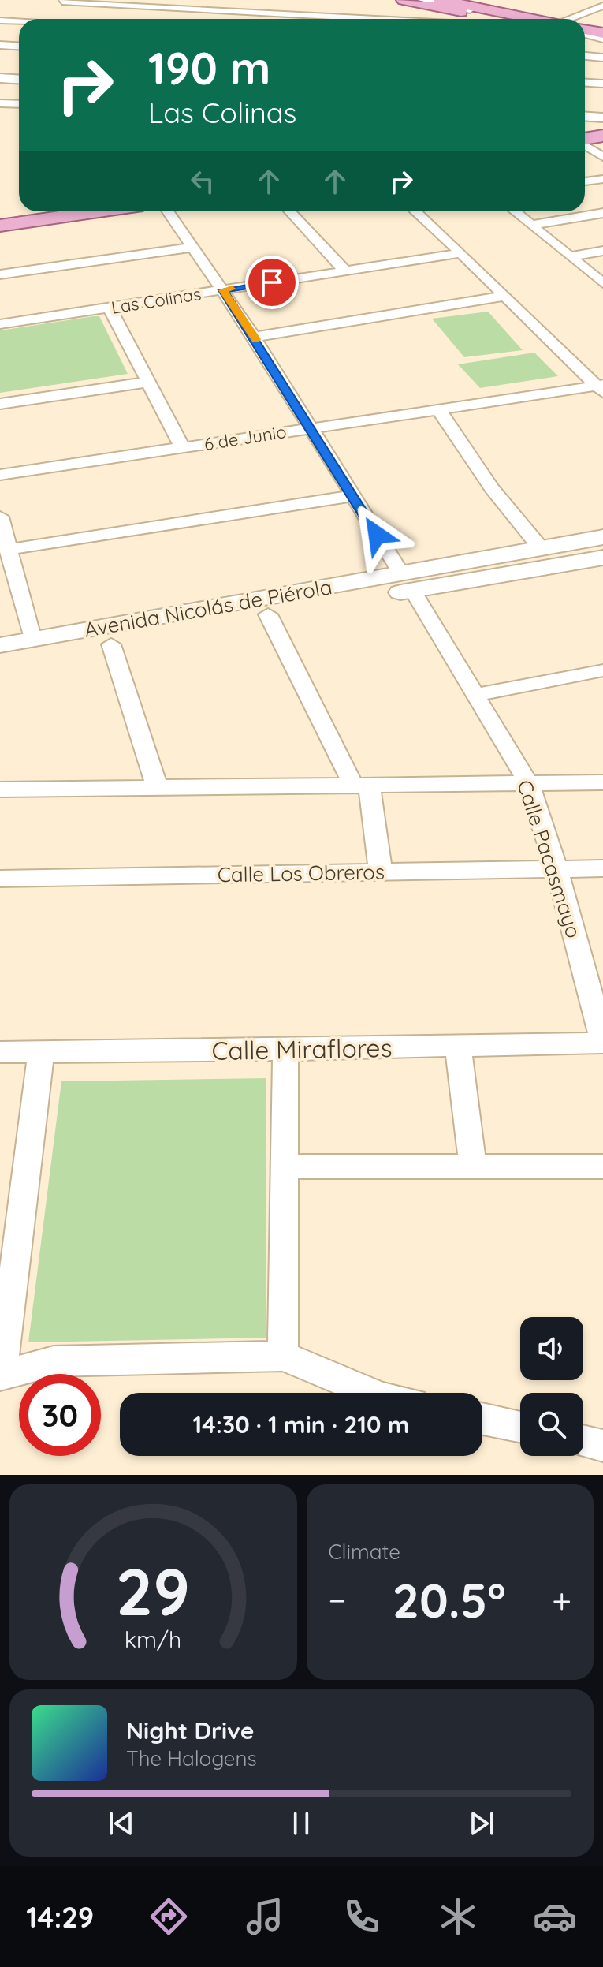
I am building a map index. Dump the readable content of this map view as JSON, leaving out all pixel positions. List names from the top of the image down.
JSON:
{
  "streets": {
    "street": [
      "Las Colinas",
      "6 de Junio",
      "Avenida Nicolás de Piérola",
      "Calle Pacasmayo",
      "Calle Los Obreros",
      "Calle Miraflores"
    ]
  },
  "crossings": [
    ["Las Colinas", "Calle Pacasmayo"],
    ["6 de Junio", "Calle Pacasmayo"],
    ["Avenida Nicolás de Piérola", "Calle Pacasmayo"],
    ["Calle Pacasmayo", "Calle Los Obreros"],
    ["Calle Pacasmayo", "Calle Miraflores"]
  ],
  "page": {
    "turn": ["190 m", "Las Colinas"],
    "limit": "30",
    "trip": "14:30 · 1 min · 210 m",
    "tile": "Climate",
    "heat": ["−", "20.5°", "+"],
    "song": ["Night Drive", "The Halogens"],
    "tabs": "14:29",
    "gauge": ["29", "km/h"]
  }
}
